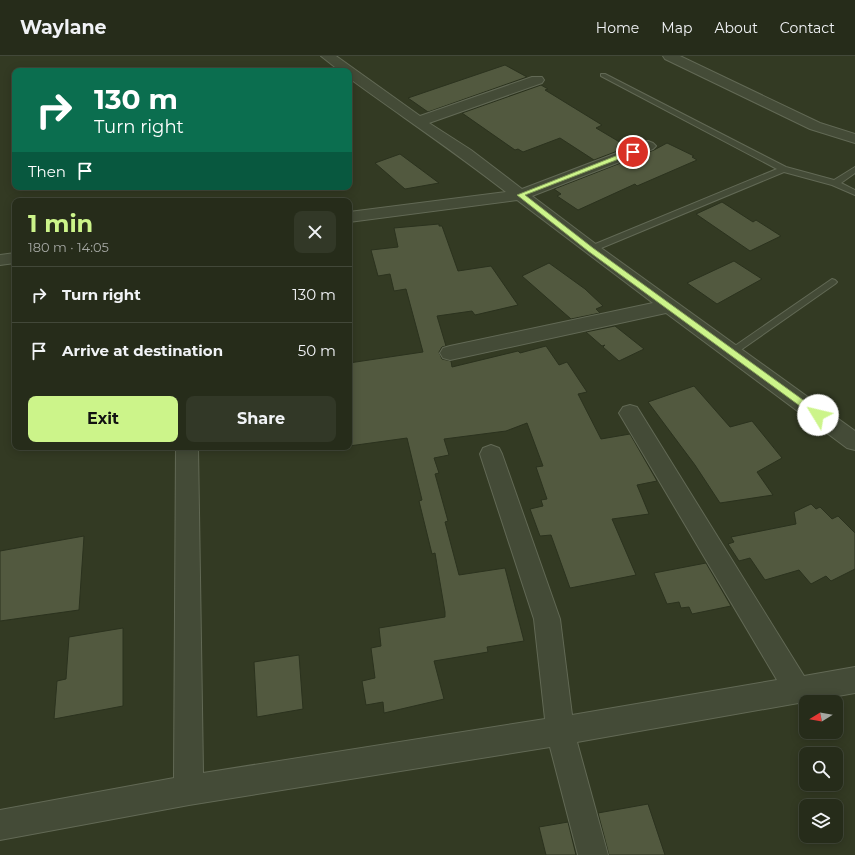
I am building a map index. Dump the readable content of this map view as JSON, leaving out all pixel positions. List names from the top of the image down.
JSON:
{
  "north": "left",
  "page": {
    "header": "Waylane",
    "nav": [
      "Home",
      "Map",
      "About",
      "Contact"
    ],
    "turn": ["130 m", "Turn right"],
    "then": "Then",
    "heading": ["1 min", "180 m · 14:05"],
    "list": [
      {
        "name": "Turn right",
        "value": "130 m"
      },
      {
        "name": "Arrive at destination",
        "value": "50 m"
      }
    ],
    "buttons": ["Exit", "Share"]
  }
}
